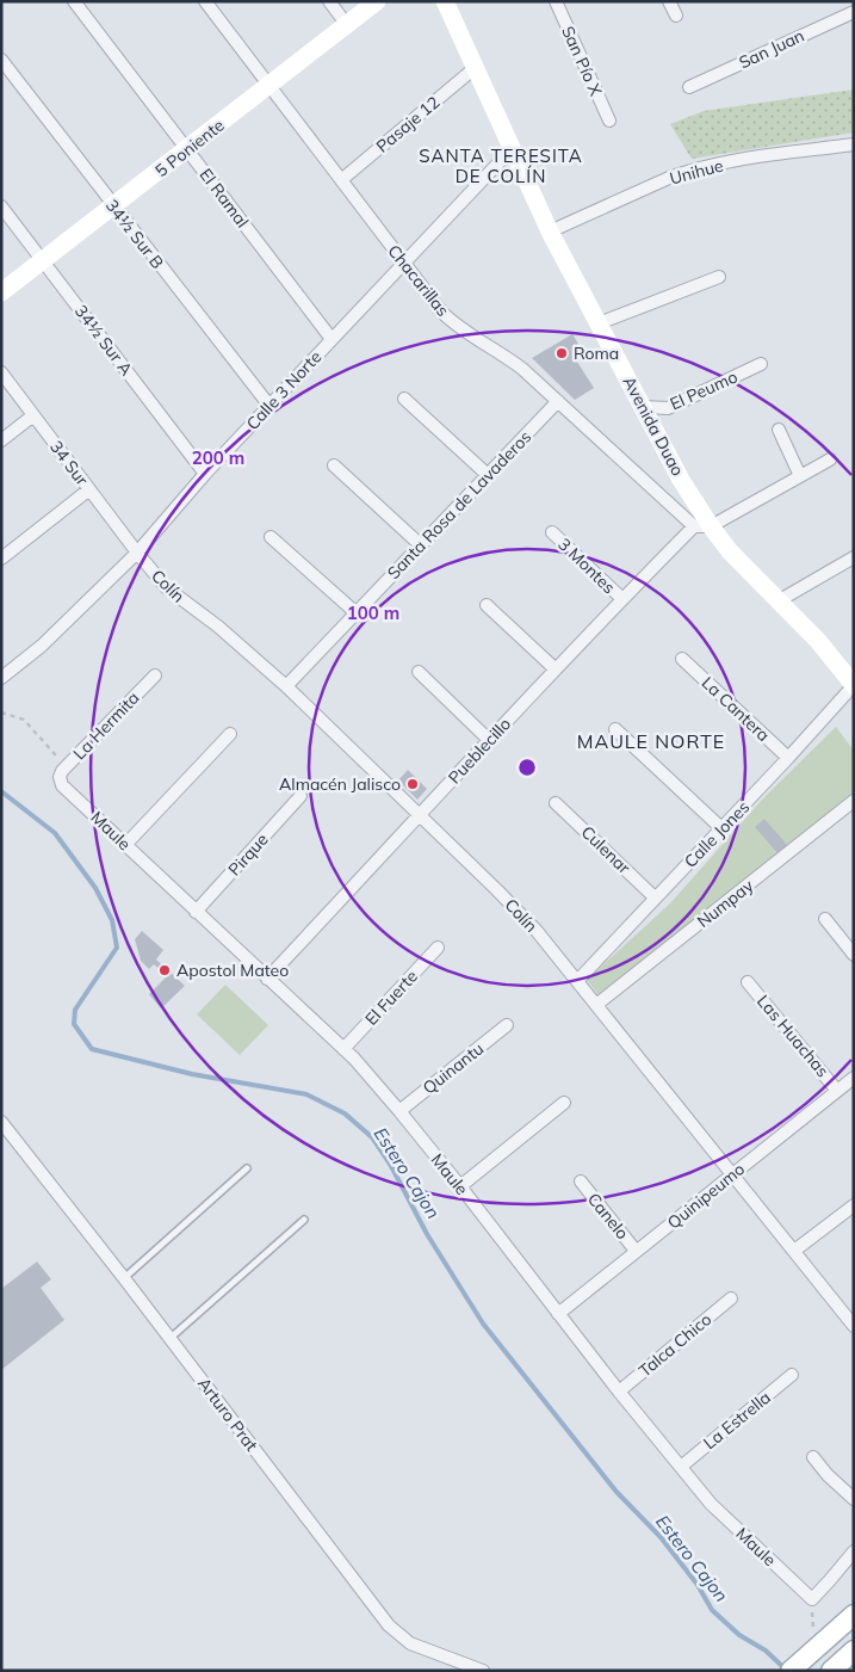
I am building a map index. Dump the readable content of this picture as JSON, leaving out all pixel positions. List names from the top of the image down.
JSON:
{
  "streets": {
    "street": [
      "San Juan",
      "San Pío X",
      "Pasaje 12",
      "5 Poniente",
      "Unihue",
      "El Ramal",
      "34½ Sur B",
      "Chacarillas",
      "34½ Sur A",
      "Calle 3 Norte",
      "El Peumo",
      "Avenida Duao",
      "34 Sur",
      "Santa Rosa de Lavaderos",
      "3 Montes",
      "Colín",
      "La Cantera",
      "La Hermita",
      "Pueblecillo",
      "Maule",
      "Calle Jones",
      "Culenar",
      "Pirque",
      "Numpay",
      "El Fuerte",
      "Las Huachas",
      "Quinantu",
      "Quinipeumo",
      "Canelo",
      "Talca Chico",
      "Arturo Prat",
      "La Estrella"
    ]
  },
  "crossings": [
    ["Pasaje 12", "Chacarillas"],
    ["Pasaje 12", "Avenida Duao"],
    ["5 Poniente", "El Ramal"],
    ["5 Poniente", "34½ Sur B"],
    ["5 Poniente", "Chacarillas"],
    ["5 Poniente", "34½ Sur A"],
    ["Unihue", "Avenida Duao"],
    ["El Ramal", "Calle 3 Norte"],
    ["34½ Sur B", "Calle 3 Norte"],
    ["Chacarillas", "Calle 3 Norte"],
    ["Chacarillas", "Avenida Duao"],
    ["Chacarillas", "Santa Rosa de Lavaderos"],
    ["Chacarillas", "Pueblecillo"],
    ["34½ Sur A", "Calle 3 Norte"],
    ["Calle 3 Norte", "Avenida Duao"],
    ["Calle 3 Norte", "34 Sur"],
    ["Calle 3 Norte", "Colín"],
    ["El Peumo", "Avenida Duao"],
    ["Avenida Duao", "Pueblecillo"],
    ["Avenida Duao", "Calle Jones"],
    ["34 Sur", "Colín"],
    ["Santa Rosa de Lavaderos", "Colín"],
    ["3 Montes", "Pueblecillo"],
    ["Colín", "Pueblecillo"],
    ["Colín", "Calle Jones"],
    ["Colín", "Numpay"],
    ["Colín", "Quinipeumo"],
    ["La Cantera", "Calle Jones"],
    ["La Hermita", "Maule"],
    ["Pueblecillo", "Maule"],
    ["Maule", "Pirque"],
    ["Maule", "El Fuerte"],
    ["Maule", "Quinantu"],
    ["Maule", "Quinipeumo"],
    ["Maule", "Talca Chico"],
    ["Maule", "La Estrella"],
    ["Calle Jones", "Culenar"],
    ["Las Huachas", "Quinipeumo"],
    ["Quinipeumo", "Canelo"]
  ],
  "districts": ["SANTA TERESITA DE COLÍN", "MAULE NORTE"],
  "water": ["Estero Cajon"],
  "places": ["Roma", "Almacén Jalisco", "Apostol Mateo"],
  "rings": ["200 m", "100 m"]
}
